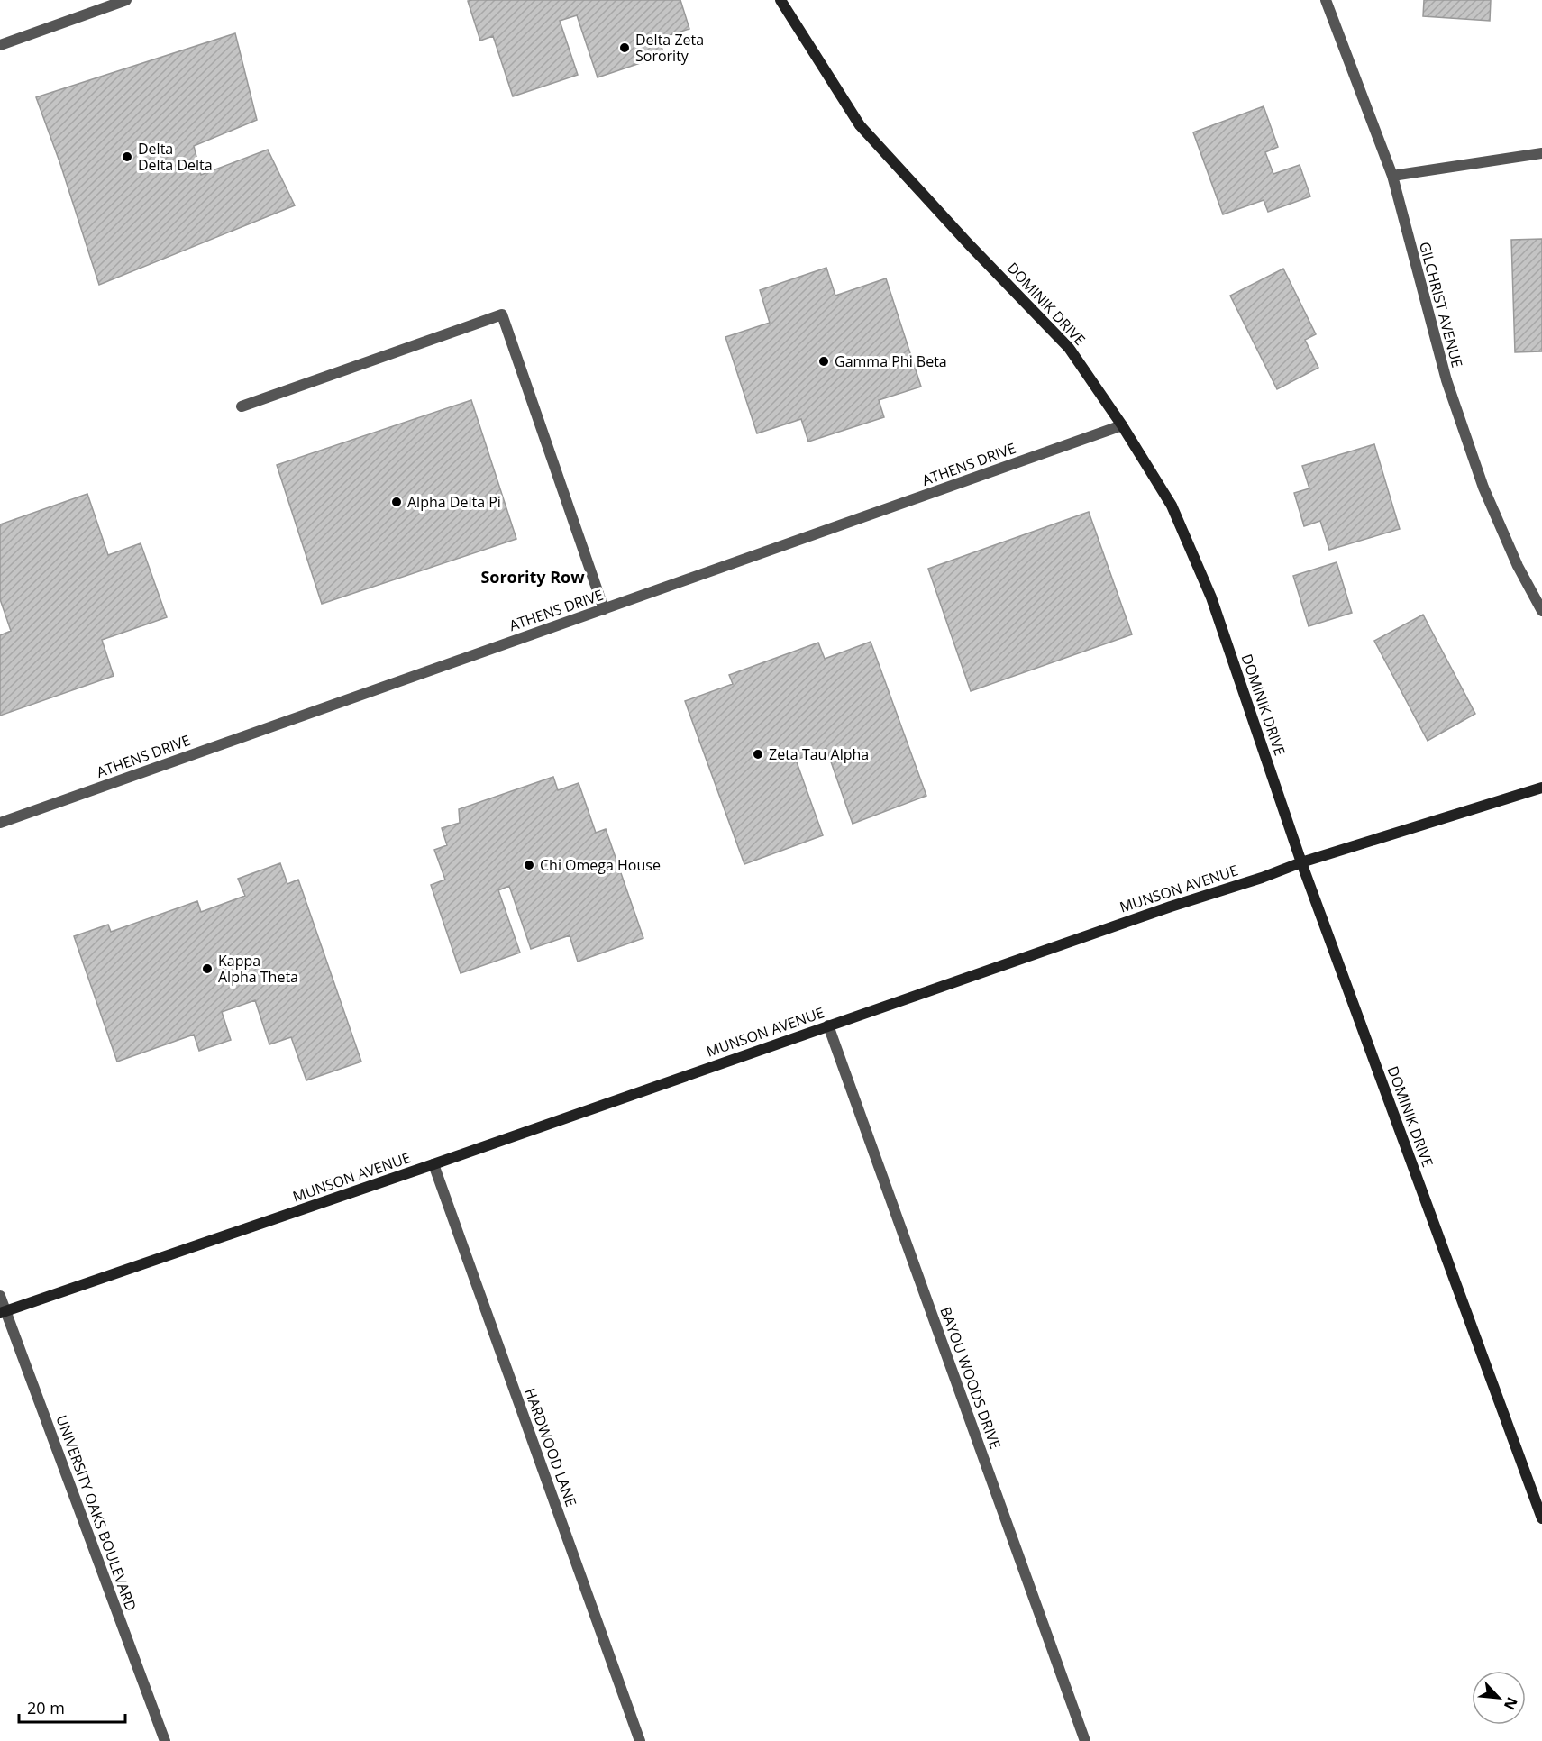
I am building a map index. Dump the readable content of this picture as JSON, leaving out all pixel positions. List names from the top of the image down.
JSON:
{
  "streets": {
    "street": [
      "DOMINIK DRIVE",
      "GILCHRIST AVENUE",
      "ATHENS DRIVE",
      "MUNSON AVENUE",
      "BAYOU WOODS DRIVE",
      "HARDWOOD LANE",
      "UNIVERSITY OAKS BOULEVARD"
    ]
  },
  "crossings": [
    ["DOMINIK DRIVE", "ATHENS DRIVE"],
    ["DOMINIK DRIVE", "MUNSON AVENUE"],
    ["MUNSON AVENUE", "BAYOU WOODS DRIVE"],
    ["MUNSON AVENUE", "HARDWOOD LANE"],
    ["MUNSON AVENUE", "UNIVERSITY OAKS BOULEVARD"]
  ],
  "districts": ["Sorority Row"],
  "places": [
    "Delta Zeta Sorority",
    "Delta Delta Delta",
    "Gamma Phi Beta",
    "Alpha Delta Pi",
    "Zeta Tau Alpha",
    "Chi Omega House",
    "Kappa Alpha Theta"
  ],
  "scale_bar": "20 m",
  "north": "bottom right"
}
